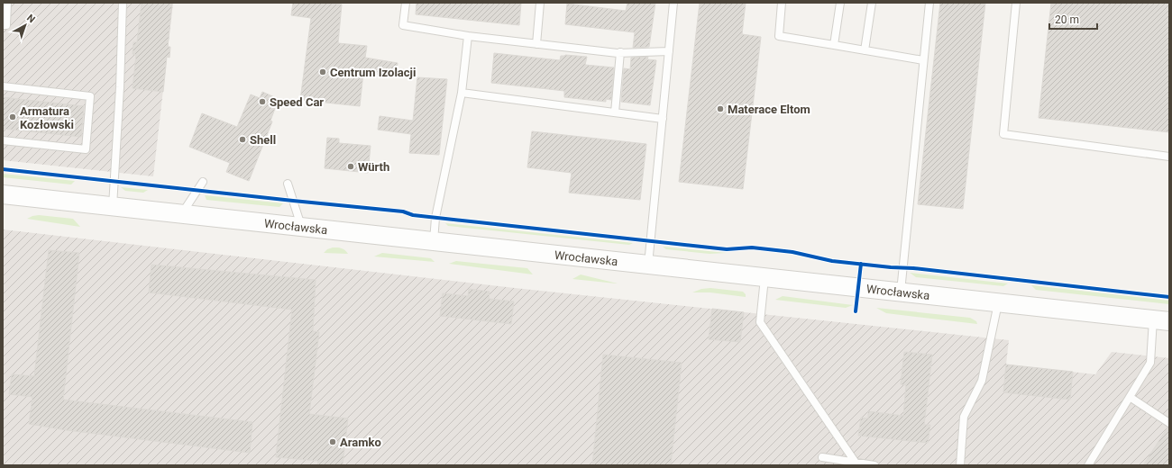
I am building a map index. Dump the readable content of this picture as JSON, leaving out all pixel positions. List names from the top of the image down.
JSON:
{
  "streets": {
    "street": ["Wrocławska"]
  },
  "places": [
    "Centrum Izolacji",
    "Speed Car",
    "Materace Eltom",
    "Armatura Kozłowski",
    "Shell",
    "Würth",
    "Aramko"
  ],
  "scale_bar": "20 m",
  "north": "top right"
}
